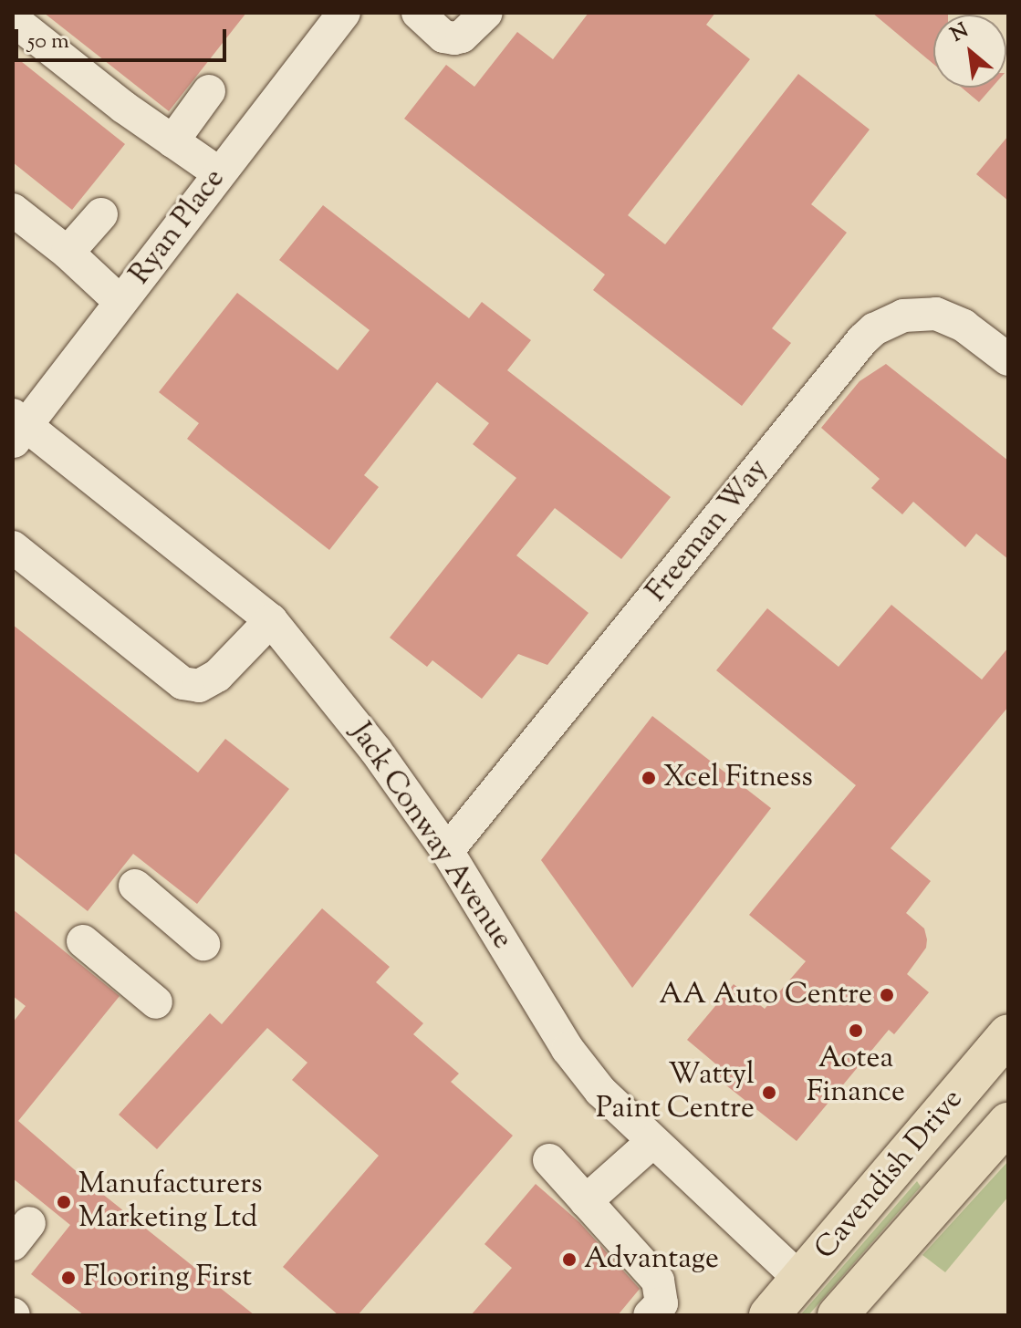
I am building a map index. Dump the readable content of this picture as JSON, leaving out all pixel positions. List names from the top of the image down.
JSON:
{
  "streets": {
    "main road": ["Cavendish Drive"],
    "street": ["Ryan Place", "Freeman Way", "Jack Conway Avenue"]
  },
  "crossings": [
    ["Ryan Place", "Jack Conway Avenue"],
    ["Freeman Way", "Jack Conway Avenue"],
    ["Jack Conway Avenue", "Cavendish Drive"]
  ],
  "places": [
    "Xcel Fitness",
    "AA Auto Centre",
    "Aotea Finance",
    "Wattyl Paint Centre",
    "Manufacturers Marketing Ltd",
    "Advantage",
    "Flooring First"
  ],
  "scale_bar": "50 m",
  "north": "top left"
}
